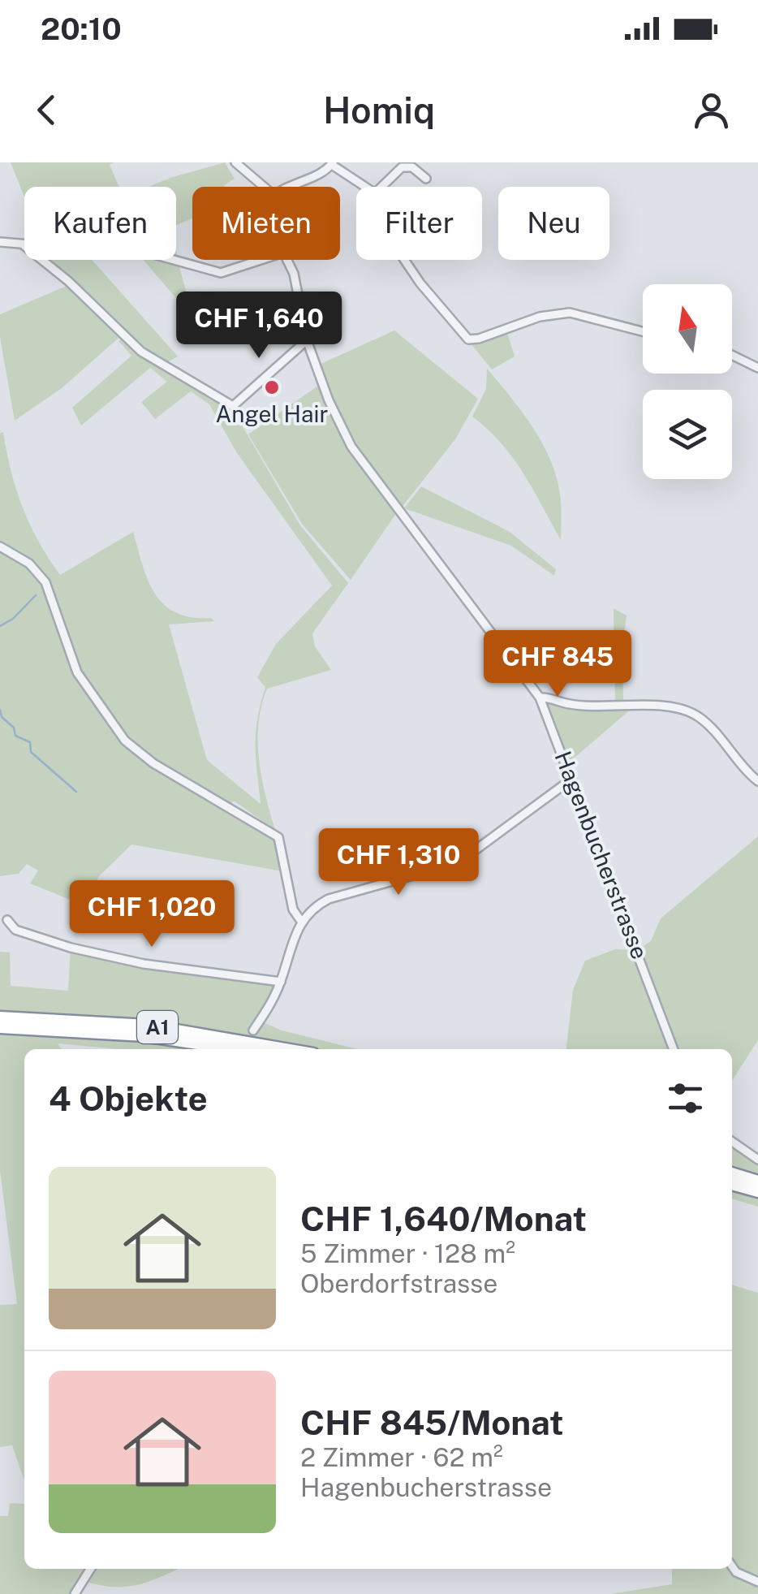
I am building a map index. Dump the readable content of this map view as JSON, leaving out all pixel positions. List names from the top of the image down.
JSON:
{
  "streets": {
    "highway": ["A1"],
    "street": ["Hagenbucherstrasse"]
  },
  "places": ["Angel Hair"],
  "north": "top",
  "page": {
    "status": "20:10",
    "header": "Homiq",
    "chip": [
      "Kaufen",
      "Mieten",
      "Filter",
      "Neu"
    ],
    "price": [
      "CHF 1,640",
      "CHF 845",
      "CHF 1,310",
      "CHF 1,020"
    ],
    "heading": "4 Objekte",
    "list": [
      {
        "name": "CHF 1,640/Monat",
        "note": "5 Zimmer · 128 m² · Oberdorfstrasse"
      },
      {
        "name": "CHF 845/Monat",
        "note": "2 Zimmer · 62 m² · Hagenbucherstrasse"
      }
    ]
  }
}
